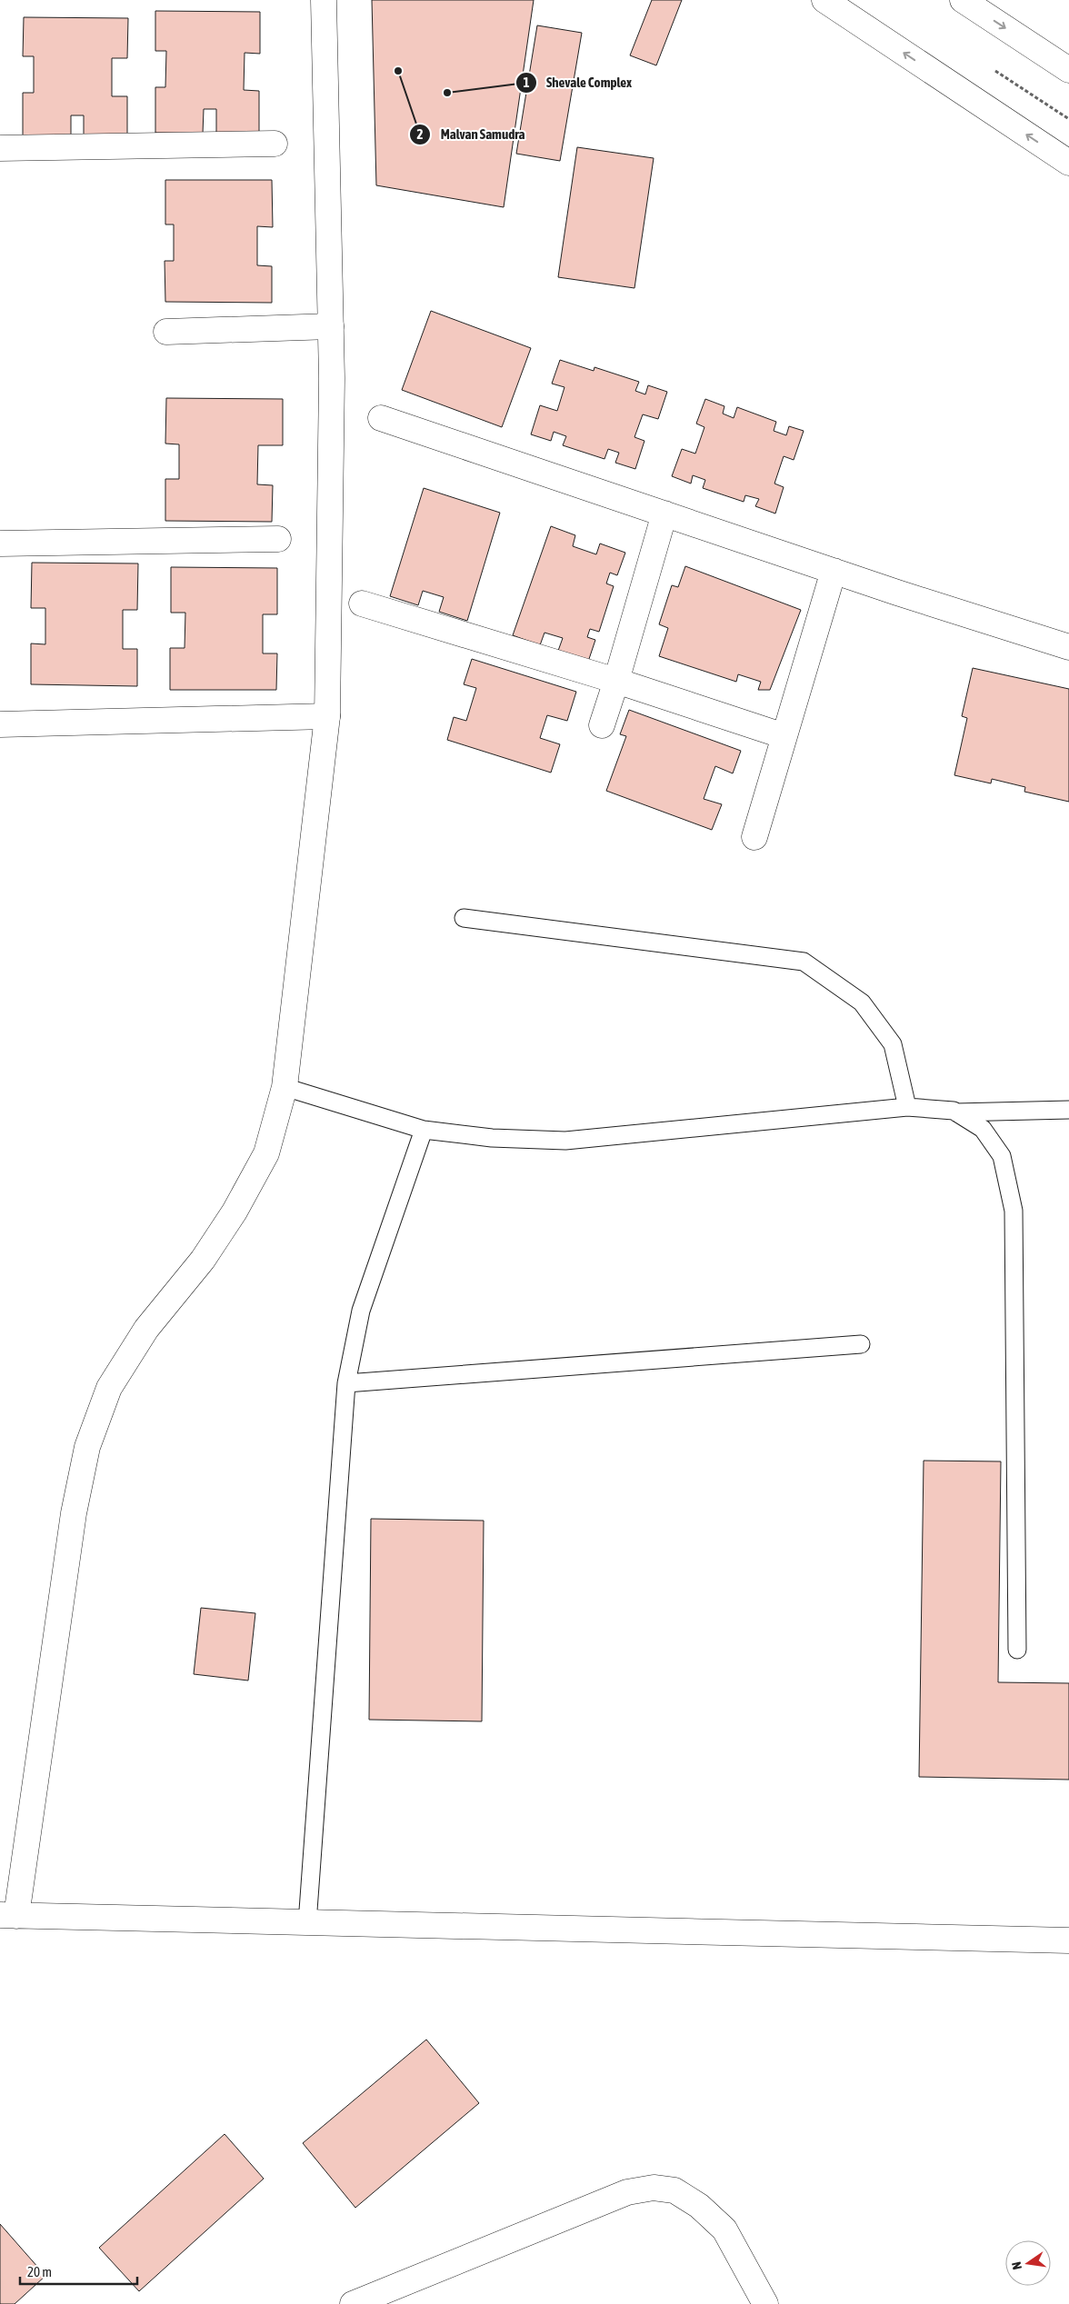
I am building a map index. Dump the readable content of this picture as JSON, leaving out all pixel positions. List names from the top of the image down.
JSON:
{
  "places": ["Malvan Samudra", "Shevale Complex"],
  "scale_bar": "20 m",
  "north": "left"
}
